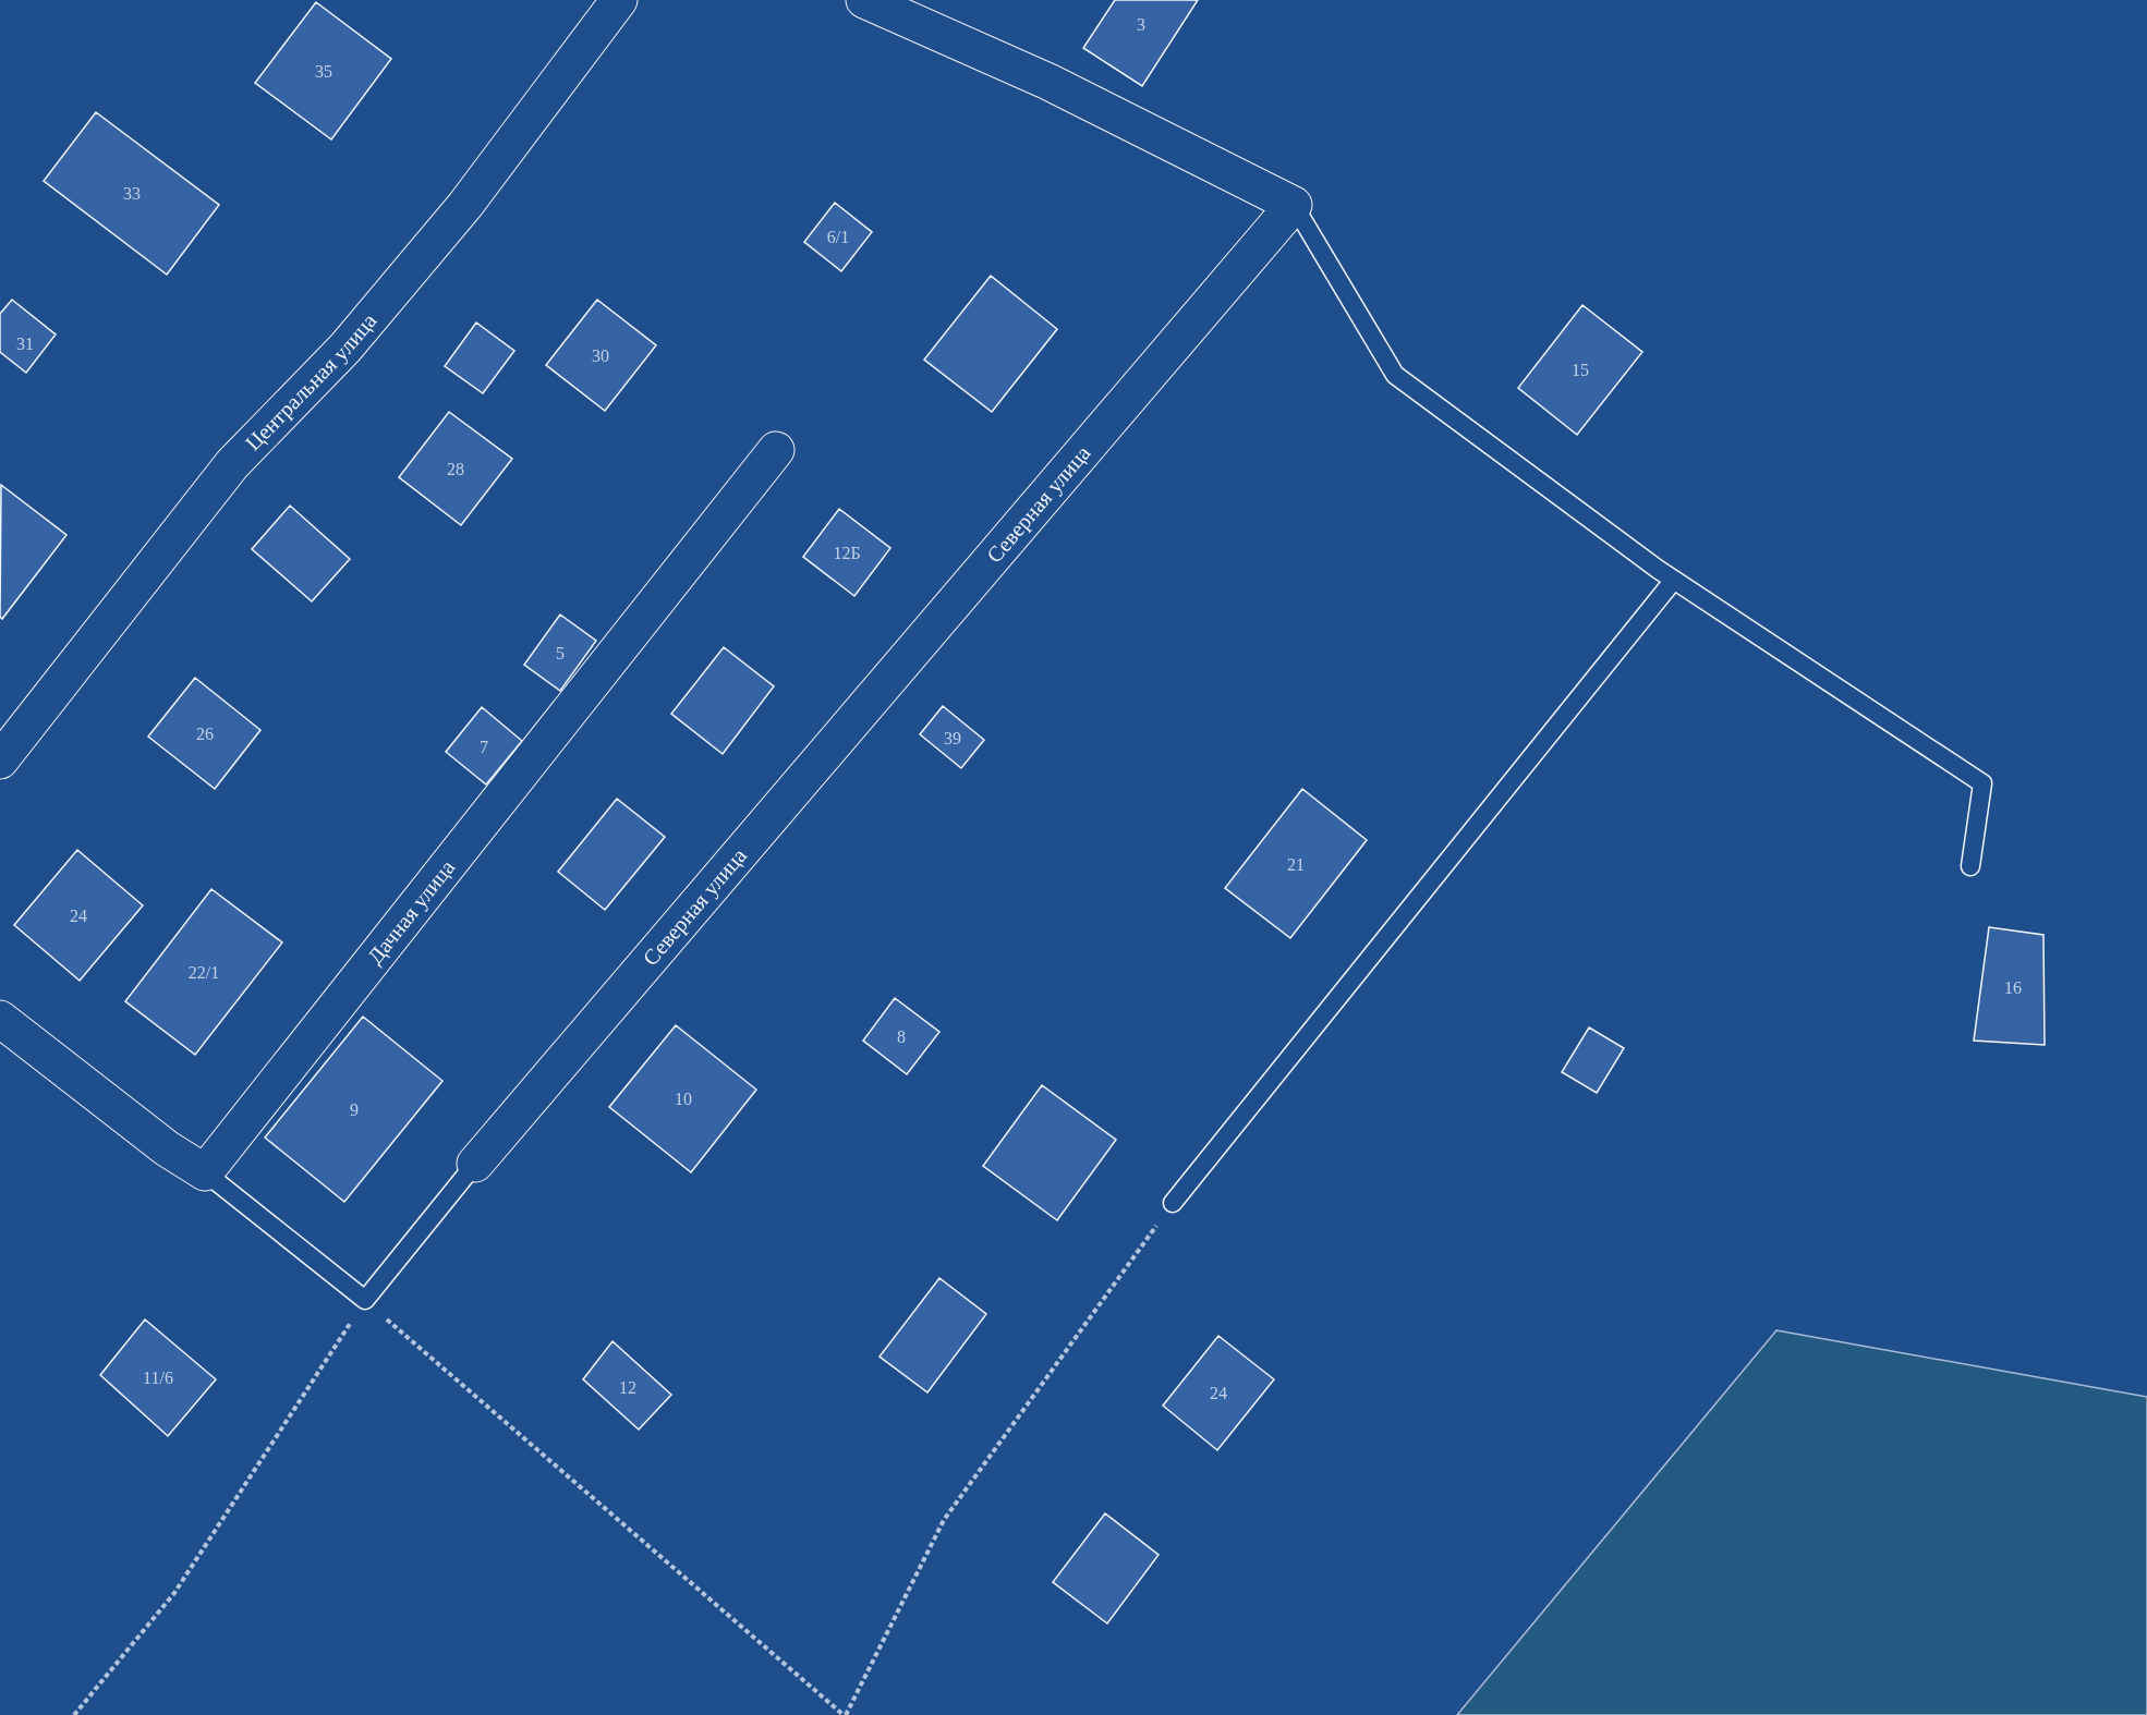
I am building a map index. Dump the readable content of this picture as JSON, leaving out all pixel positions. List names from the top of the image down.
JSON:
{
  "streets": {
    "street": ["Центральная улица", "Северная улица", "Дачная улица"]
  },
  "house_numbers": [
    "3",
    "35",
    "33",
    "6/1",
    "31",
    "30",
    "15",
    "28",
    "12Б",
    "5",
    "26",
    "39",
    "7",
    "21",
    "24",
    "22/1",
    "16",
    "8",
    "10",
    "9",
    "11/6",
    "12",
    "24"
  ]
}
